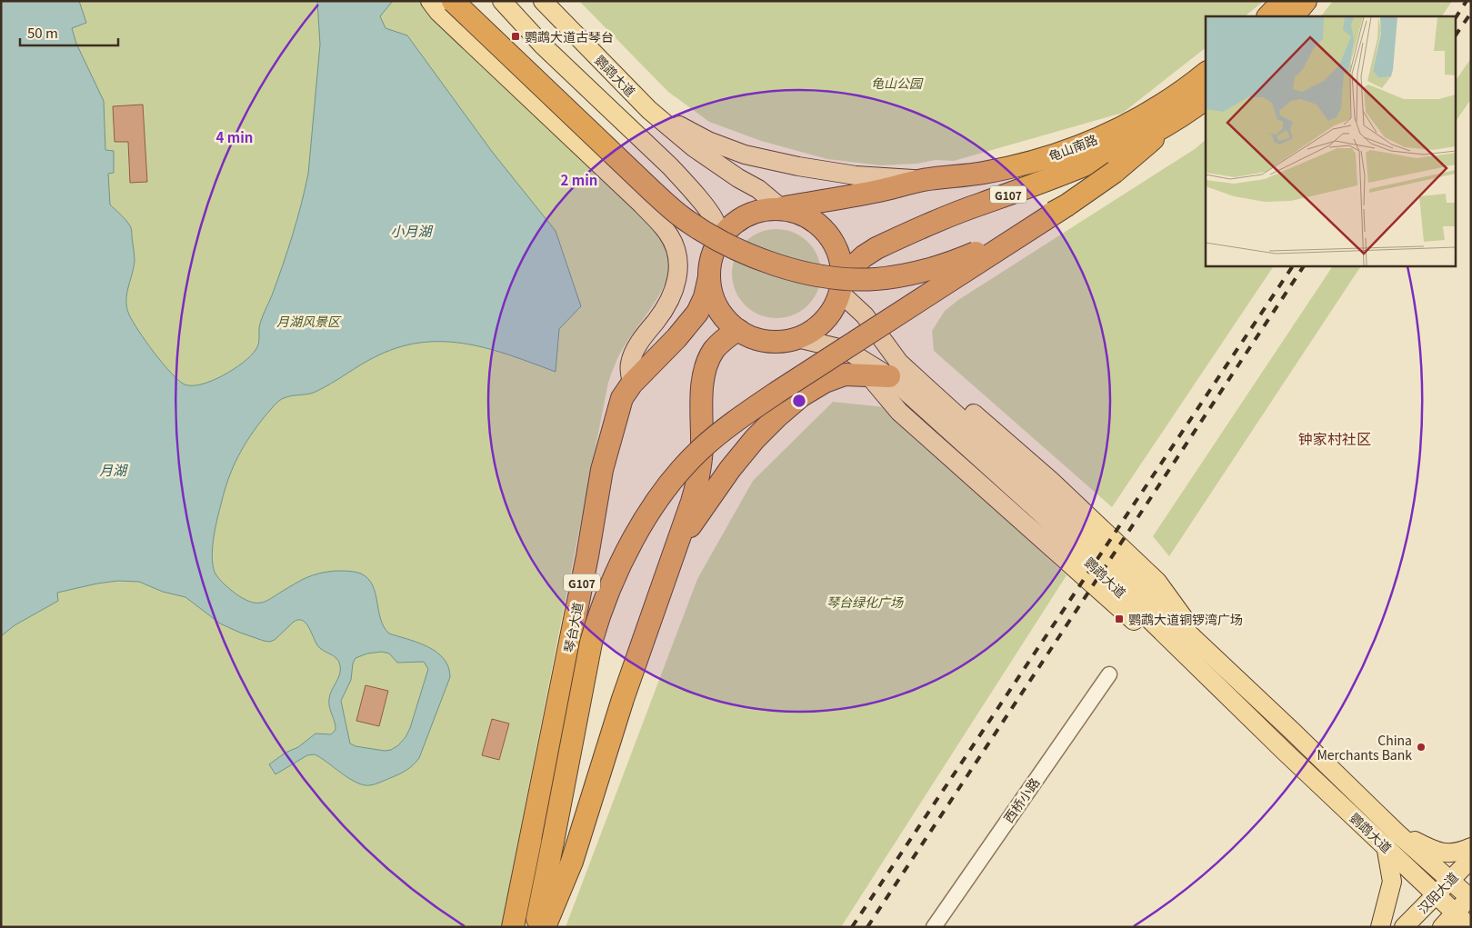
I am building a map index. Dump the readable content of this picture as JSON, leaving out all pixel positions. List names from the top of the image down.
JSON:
{
  "streets": {
    "highway": ["龟山南路", "G107", "琴台大道"],
    "main road": ["鹦鹉大道", "汉阳大道"],
    "street": ["西桥小路"]
  },
  "crossings": [
    ["鹦鹉大道", "G107"],
    ["鹦鹉大道", "琴台大道"],
    ["鹦鹉大道", "汉阳大道"],
    ["龟山南路", "G107"],
    ["G107", "琴台大道"]
  ],
  "districts": ["钟家村社区"],
  "water": ["小月湖", "月湖"],
  "parks": ["龟山公园", "月湖风景区", "琴台绿化广场"],
  "places": {
    "transit": ["鹦鹉大道古琴台", "鹦鹉大道铜锣湾广场"],
    "other": ["China Merchants Bank"]
  },
  "scale_bar": "50 m",
  "rings": ["4 min", "2 min"]
}
